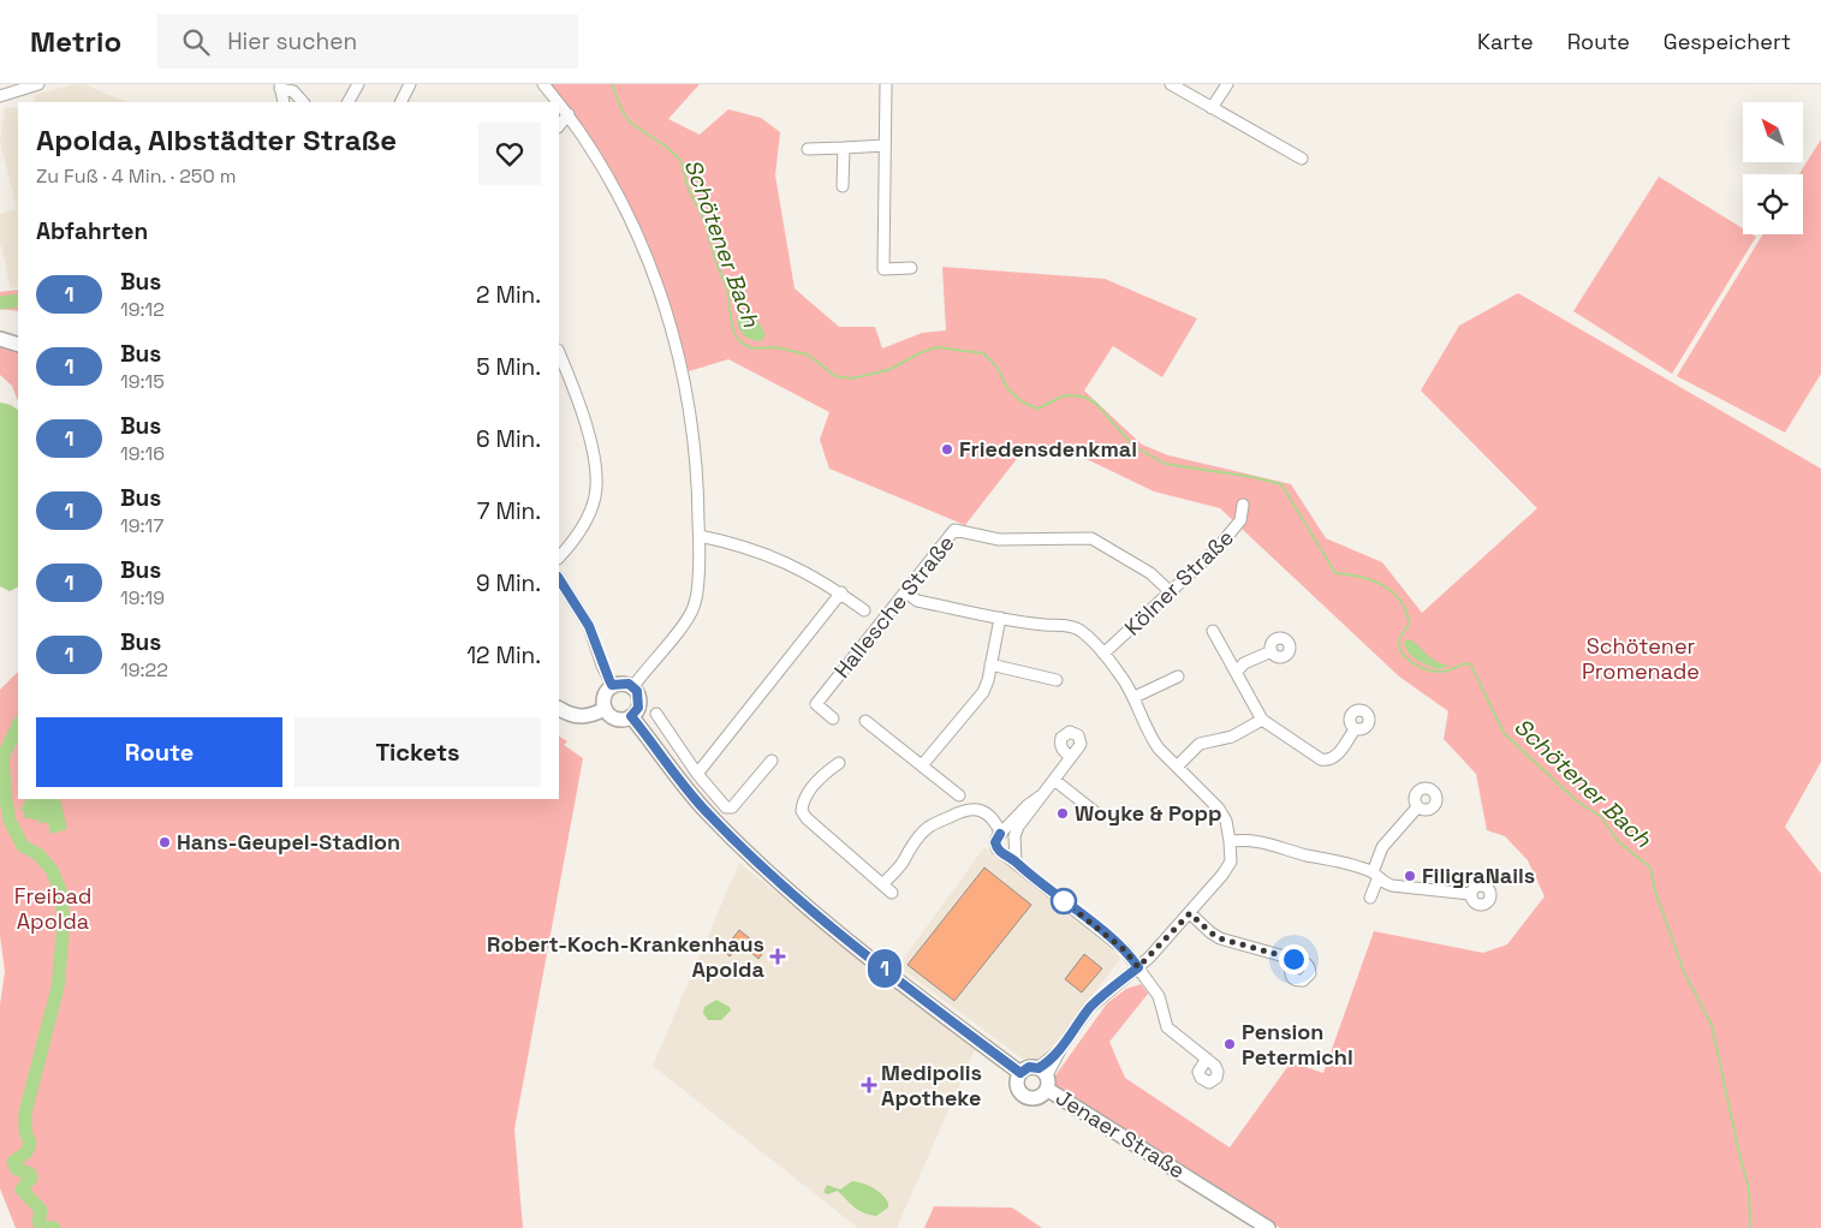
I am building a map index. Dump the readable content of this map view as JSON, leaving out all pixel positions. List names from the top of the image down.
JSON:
{
  "streets": {
    "main road": ["Jenaer Straße"],
    "street": ["Kölner Straße", "Hallesche Straße"]
  },
  "crossings": [
    ["Kölner Straße", "Hallesche Straße"]
  ],
  "water": ["Schötener Bach"],
  "parks": ["Schötener Promenade", "Freibad Apolda"],
  "places": {
    "other": [
      "Friedensdenkmal",
      "Woyke & Popp",
      "Hans-Geupel-Stadion",
      "FiligraNails",
      "Pension Petermichl"
    ],
    "health": ["Robert-Koch-Krankenhaus Apolda", "Medipolis Apotheke"]
  },
  "lines": ["bus line 1"],
  "north": "top left",
  "page": {
    "header": "Metrio",
    "search": "Hier suchen",
    "nav": ["Karte", "Route", "Gespeichert"],
    "on_map": "1",
    "heading": [
      ["Apolda, Albstädter Straße", "Zu Fuß · 4 Min. · 250 m"],
      "Abfahrten"
    ],
    "list": [
      {
        "mark": "1",
        "name": "Bus",
        "note": "19:12",
        "value": "2 Min."
      },
      {
        "mark": "1",
        "name": "Bus",
        "note": "19:15",
        "value": "5 Min."
      },
      {
        "mark": "1",
        "name": "Bus",
        "note": "19:16",
        "value": "6 Min."
      },
      {
        "mark": "1",
        "name": "Bus",
        "note": "19:17",
        "value": "7 Min."
      },
      {
        "mark": "1",
        "name": "Bus",
        "note": "19:19",
        "value": "9 Min."
      },
      {
        "mark": "1",
        "name": "Bus",
        "note": "19:22",
        "value": "12 Min."
      }
    ],
    "buttons": ["Route", "Tickets"]
  }
}
